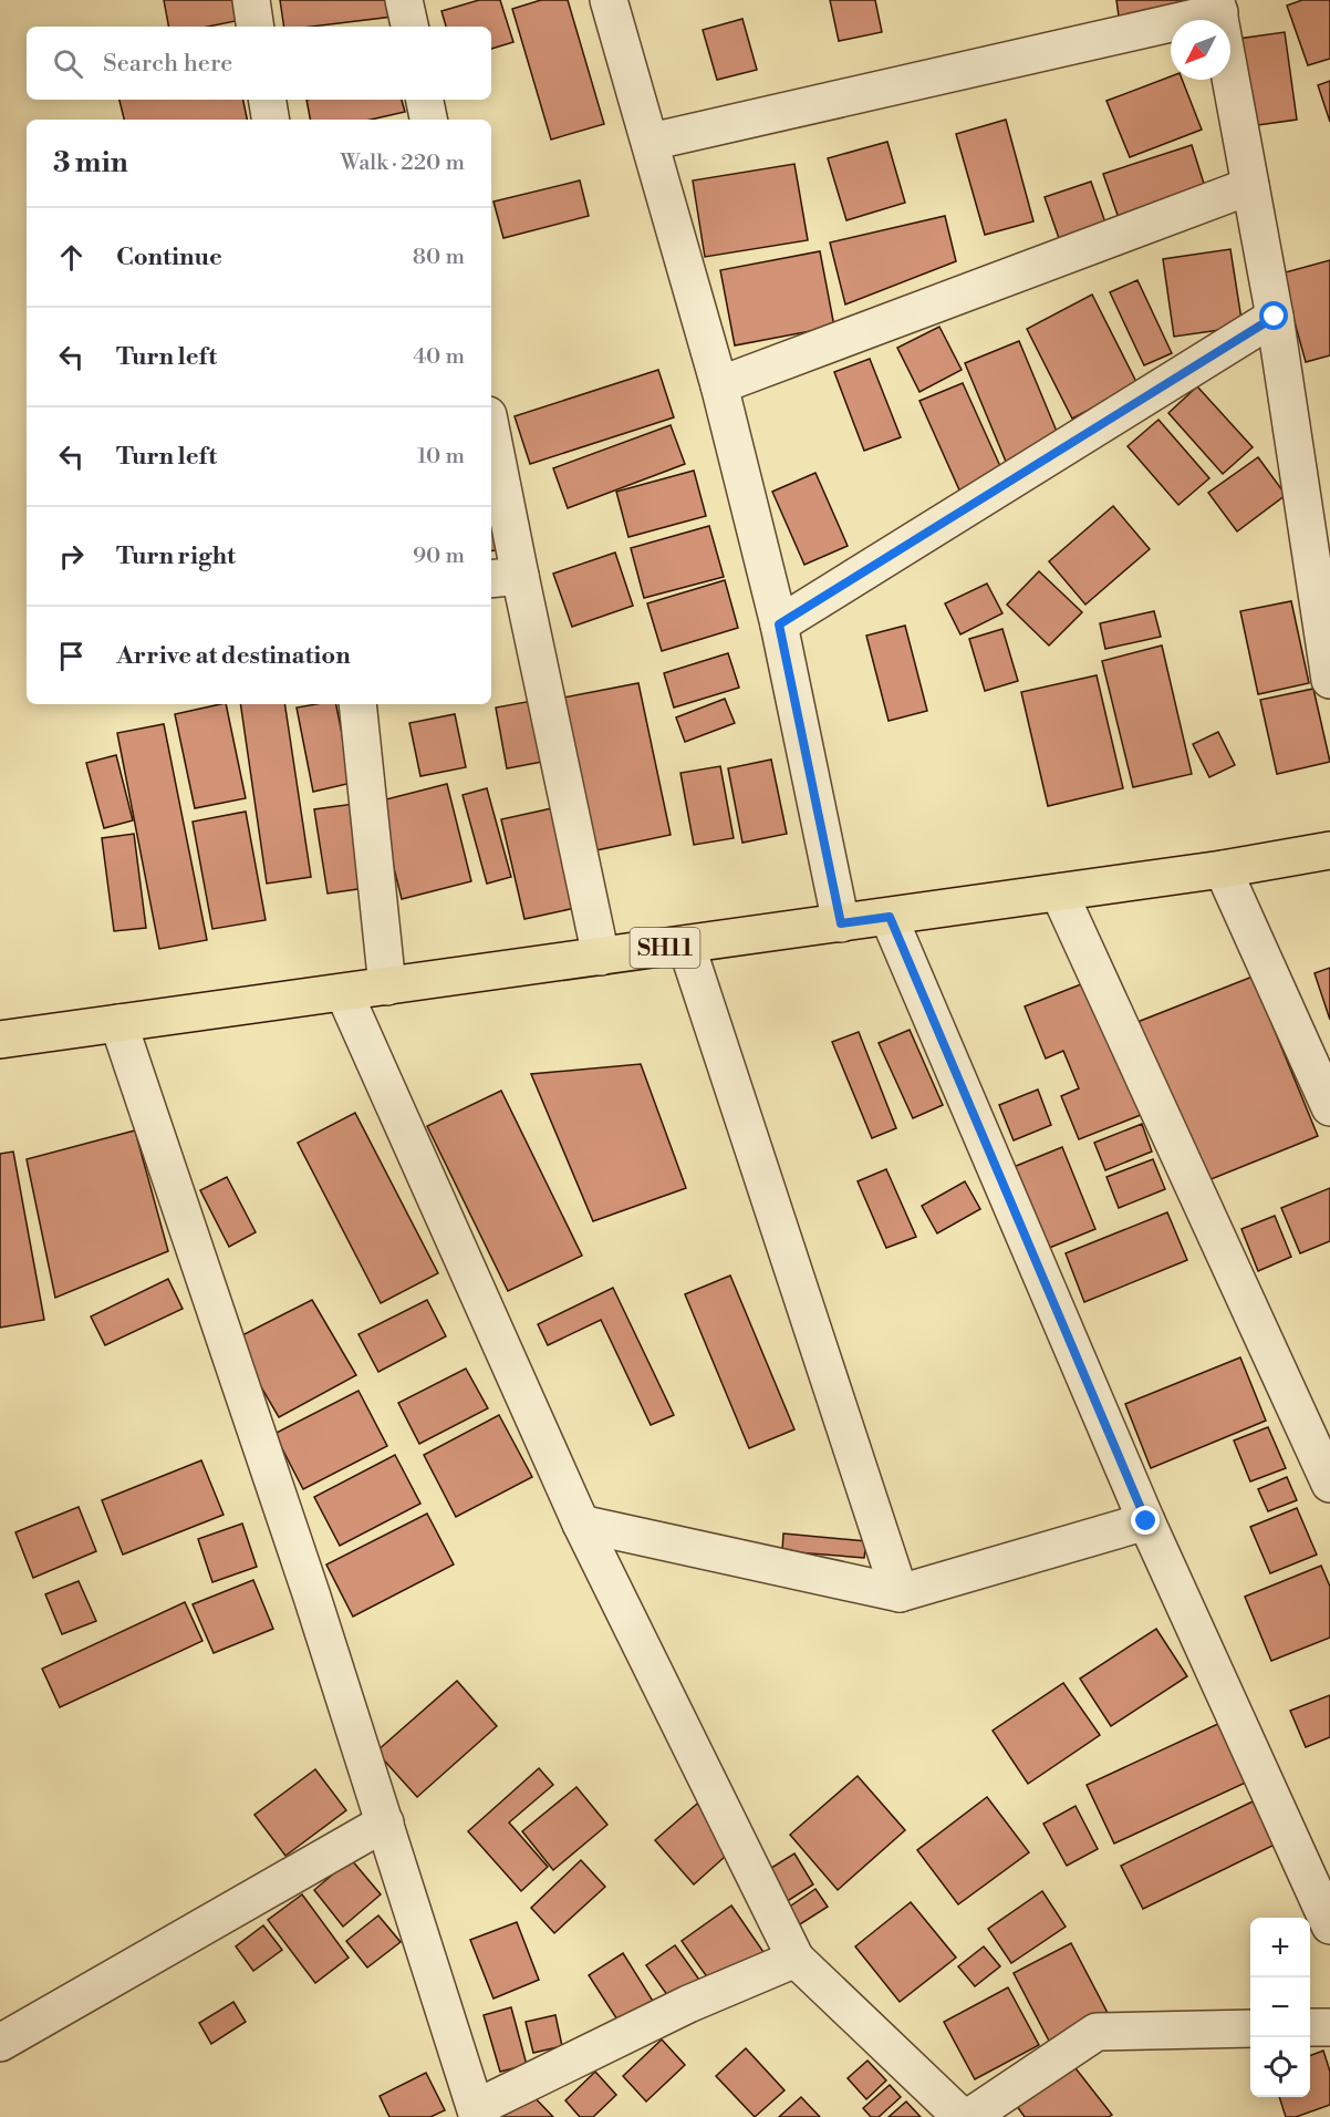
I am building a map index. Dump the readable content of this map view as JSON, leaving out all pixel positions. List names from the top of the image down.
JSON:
{
  "streets": {
    "main road": ["SH11"]
  },
  "north": "bottom left",
  "page": {
    "search": "Search here",
    "heading": ["3 min", "Walk · 220 m"],
    "list": [
      ["Continue", "80 m"],
      ["Turn left", "40 m"],
      ["Turn left", "10 m"],
      ["Turn right", "90 m"],
      "Arrive at destination"
    ],
    "map_buttons": ["+", "−"]
  }
}
